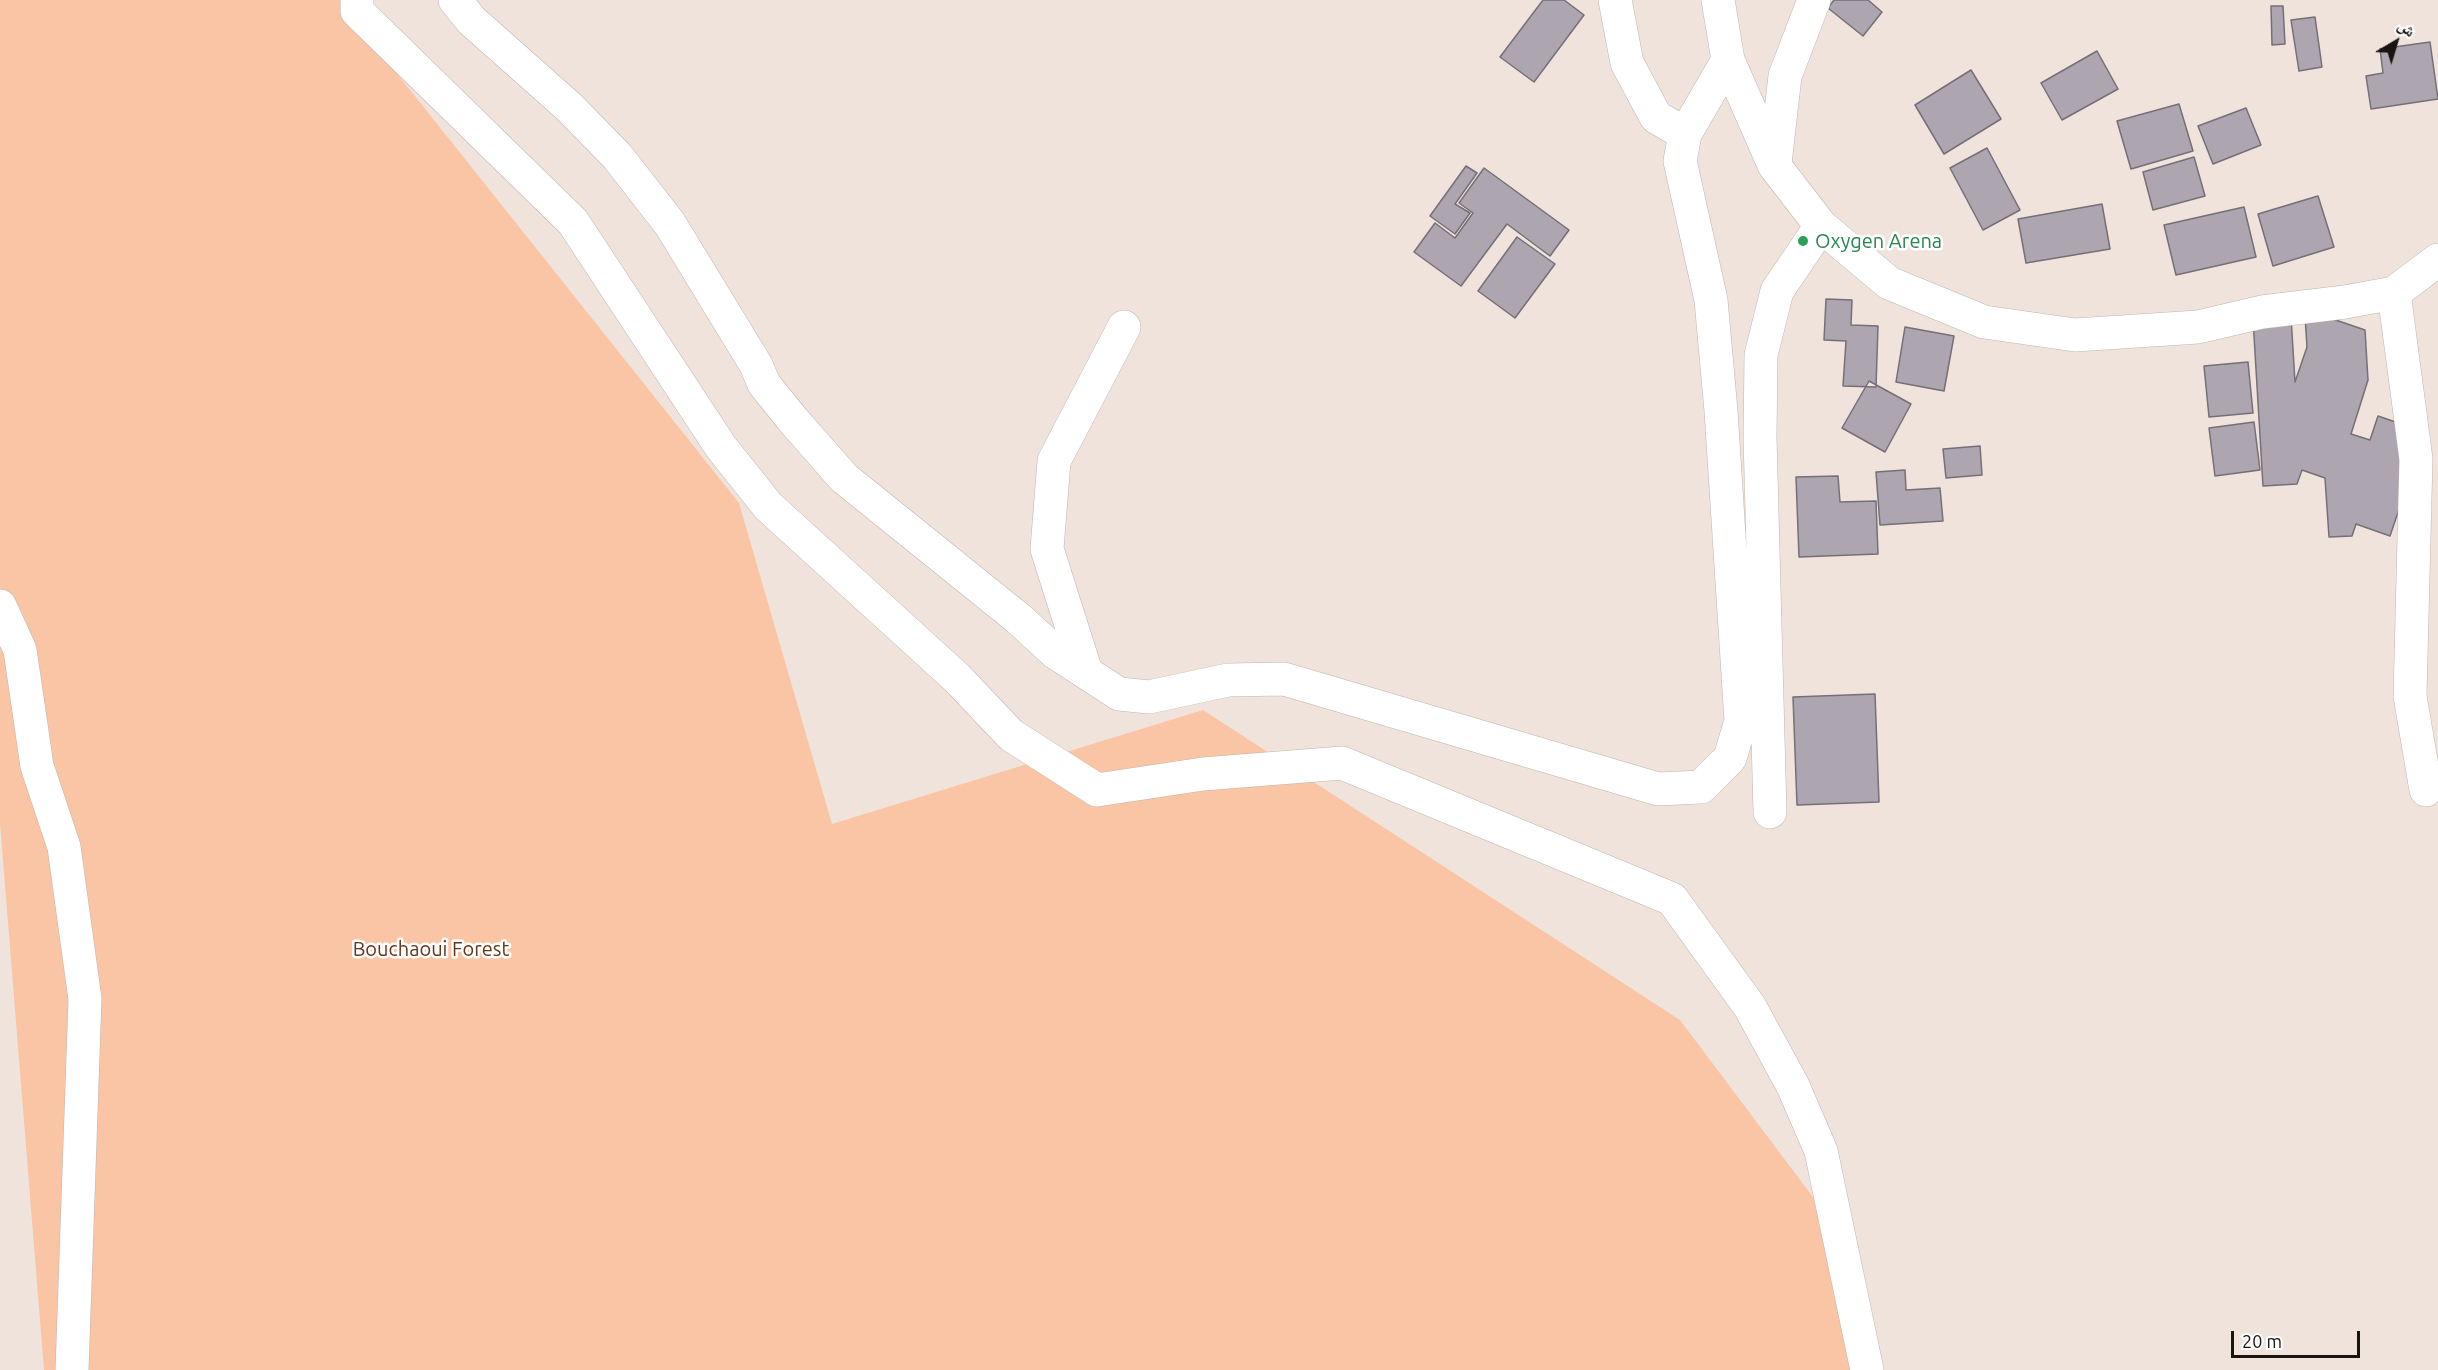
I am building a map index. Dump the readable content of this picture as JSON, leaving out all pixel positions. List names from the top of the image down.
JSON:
{
  "parks": ["Bouchaoui Forest"],
  "places": ["Oxygen Arena"],
  "scale_bar": "20 m",
  "north": "top right"
}
